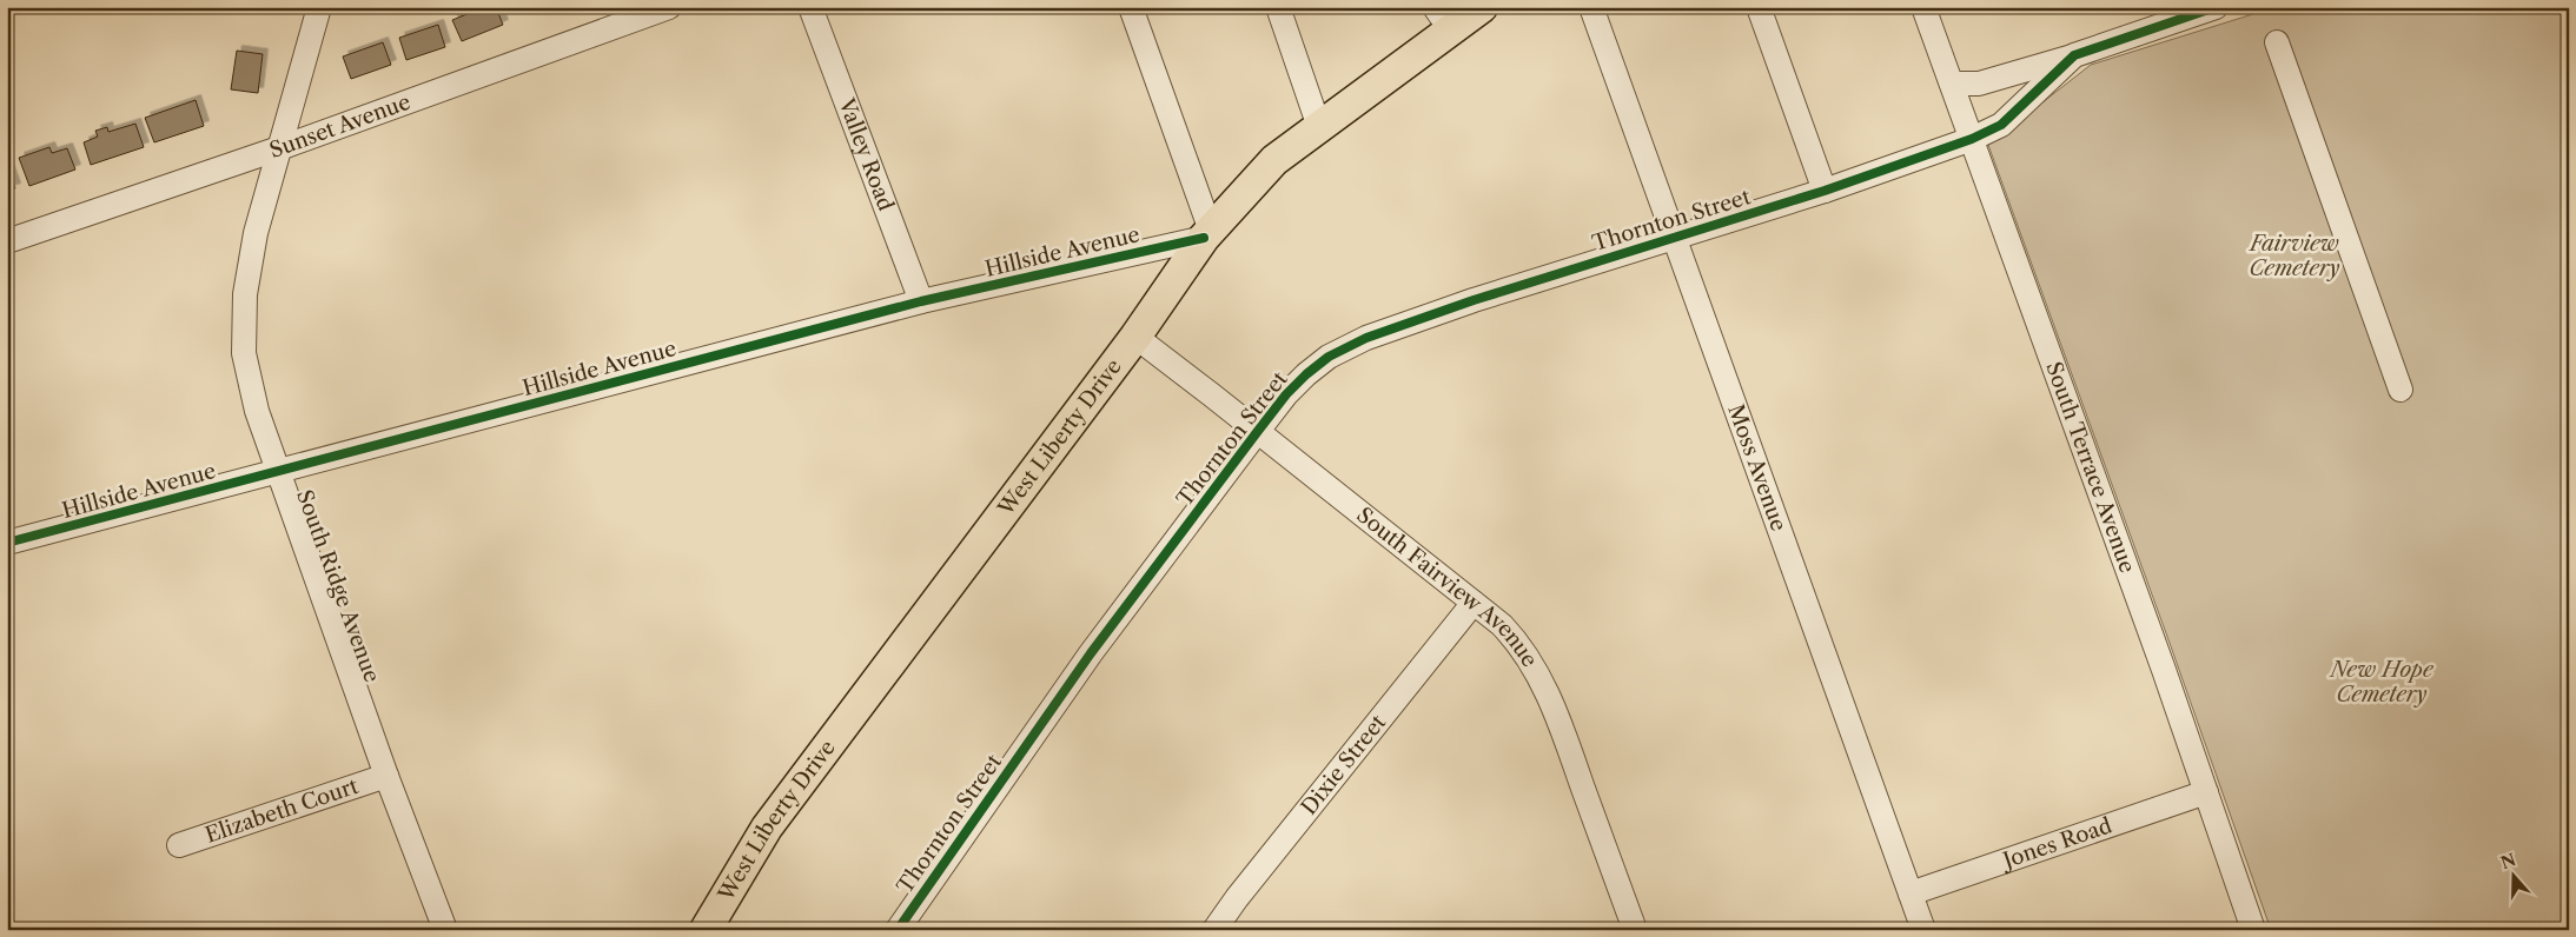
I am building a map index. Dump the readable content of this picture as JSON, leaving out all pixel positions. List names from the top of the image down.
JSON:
{
  "streets": {
    "main road": ["West Liberty Drive"],
    "street": [
      "Sunset Avenue",
      "Valley Road",
      "Thornton Street",
      "Hillside Avenue",
      "South Terrace Avenue",
      "Moss Avenue",
      "South Ridge Avenue",
      "South Fairview Avenue",
      "Dixie Street",
      "Elizabeth Court",
      "Jones Road"
    ]
  },
  "crossings": [
    ["Sunset Avenue", "South Ridge Avenue"],
    ["Valley Road", "Hillside Avenue"],
    ["Thornton Street", "South Terrace Avenue"],
    ["Thornton Street", "Moss Avenue"],
    ["Thornton Street", "South Fairview Avenue"],
    ["Hillside Avenue", "West Liberty Drive"],
    ["Hillside Avenue", "South Ridge Avenue"],
    ["West Liberty Drive", "South Fairview Avenue"],
    ["South Terrace Avenue", "Jones Road"],
    ["Moss Avenue", "Jones Road"],
    ["South Ridge Avenue", "Elizabeth Court"],
    ["South Fairview Avenue", "Dixie Street"]
  ],
  "parks": ["Fairview Cemetery", "New Hope Cemetery"],
  "north": "top"
}
